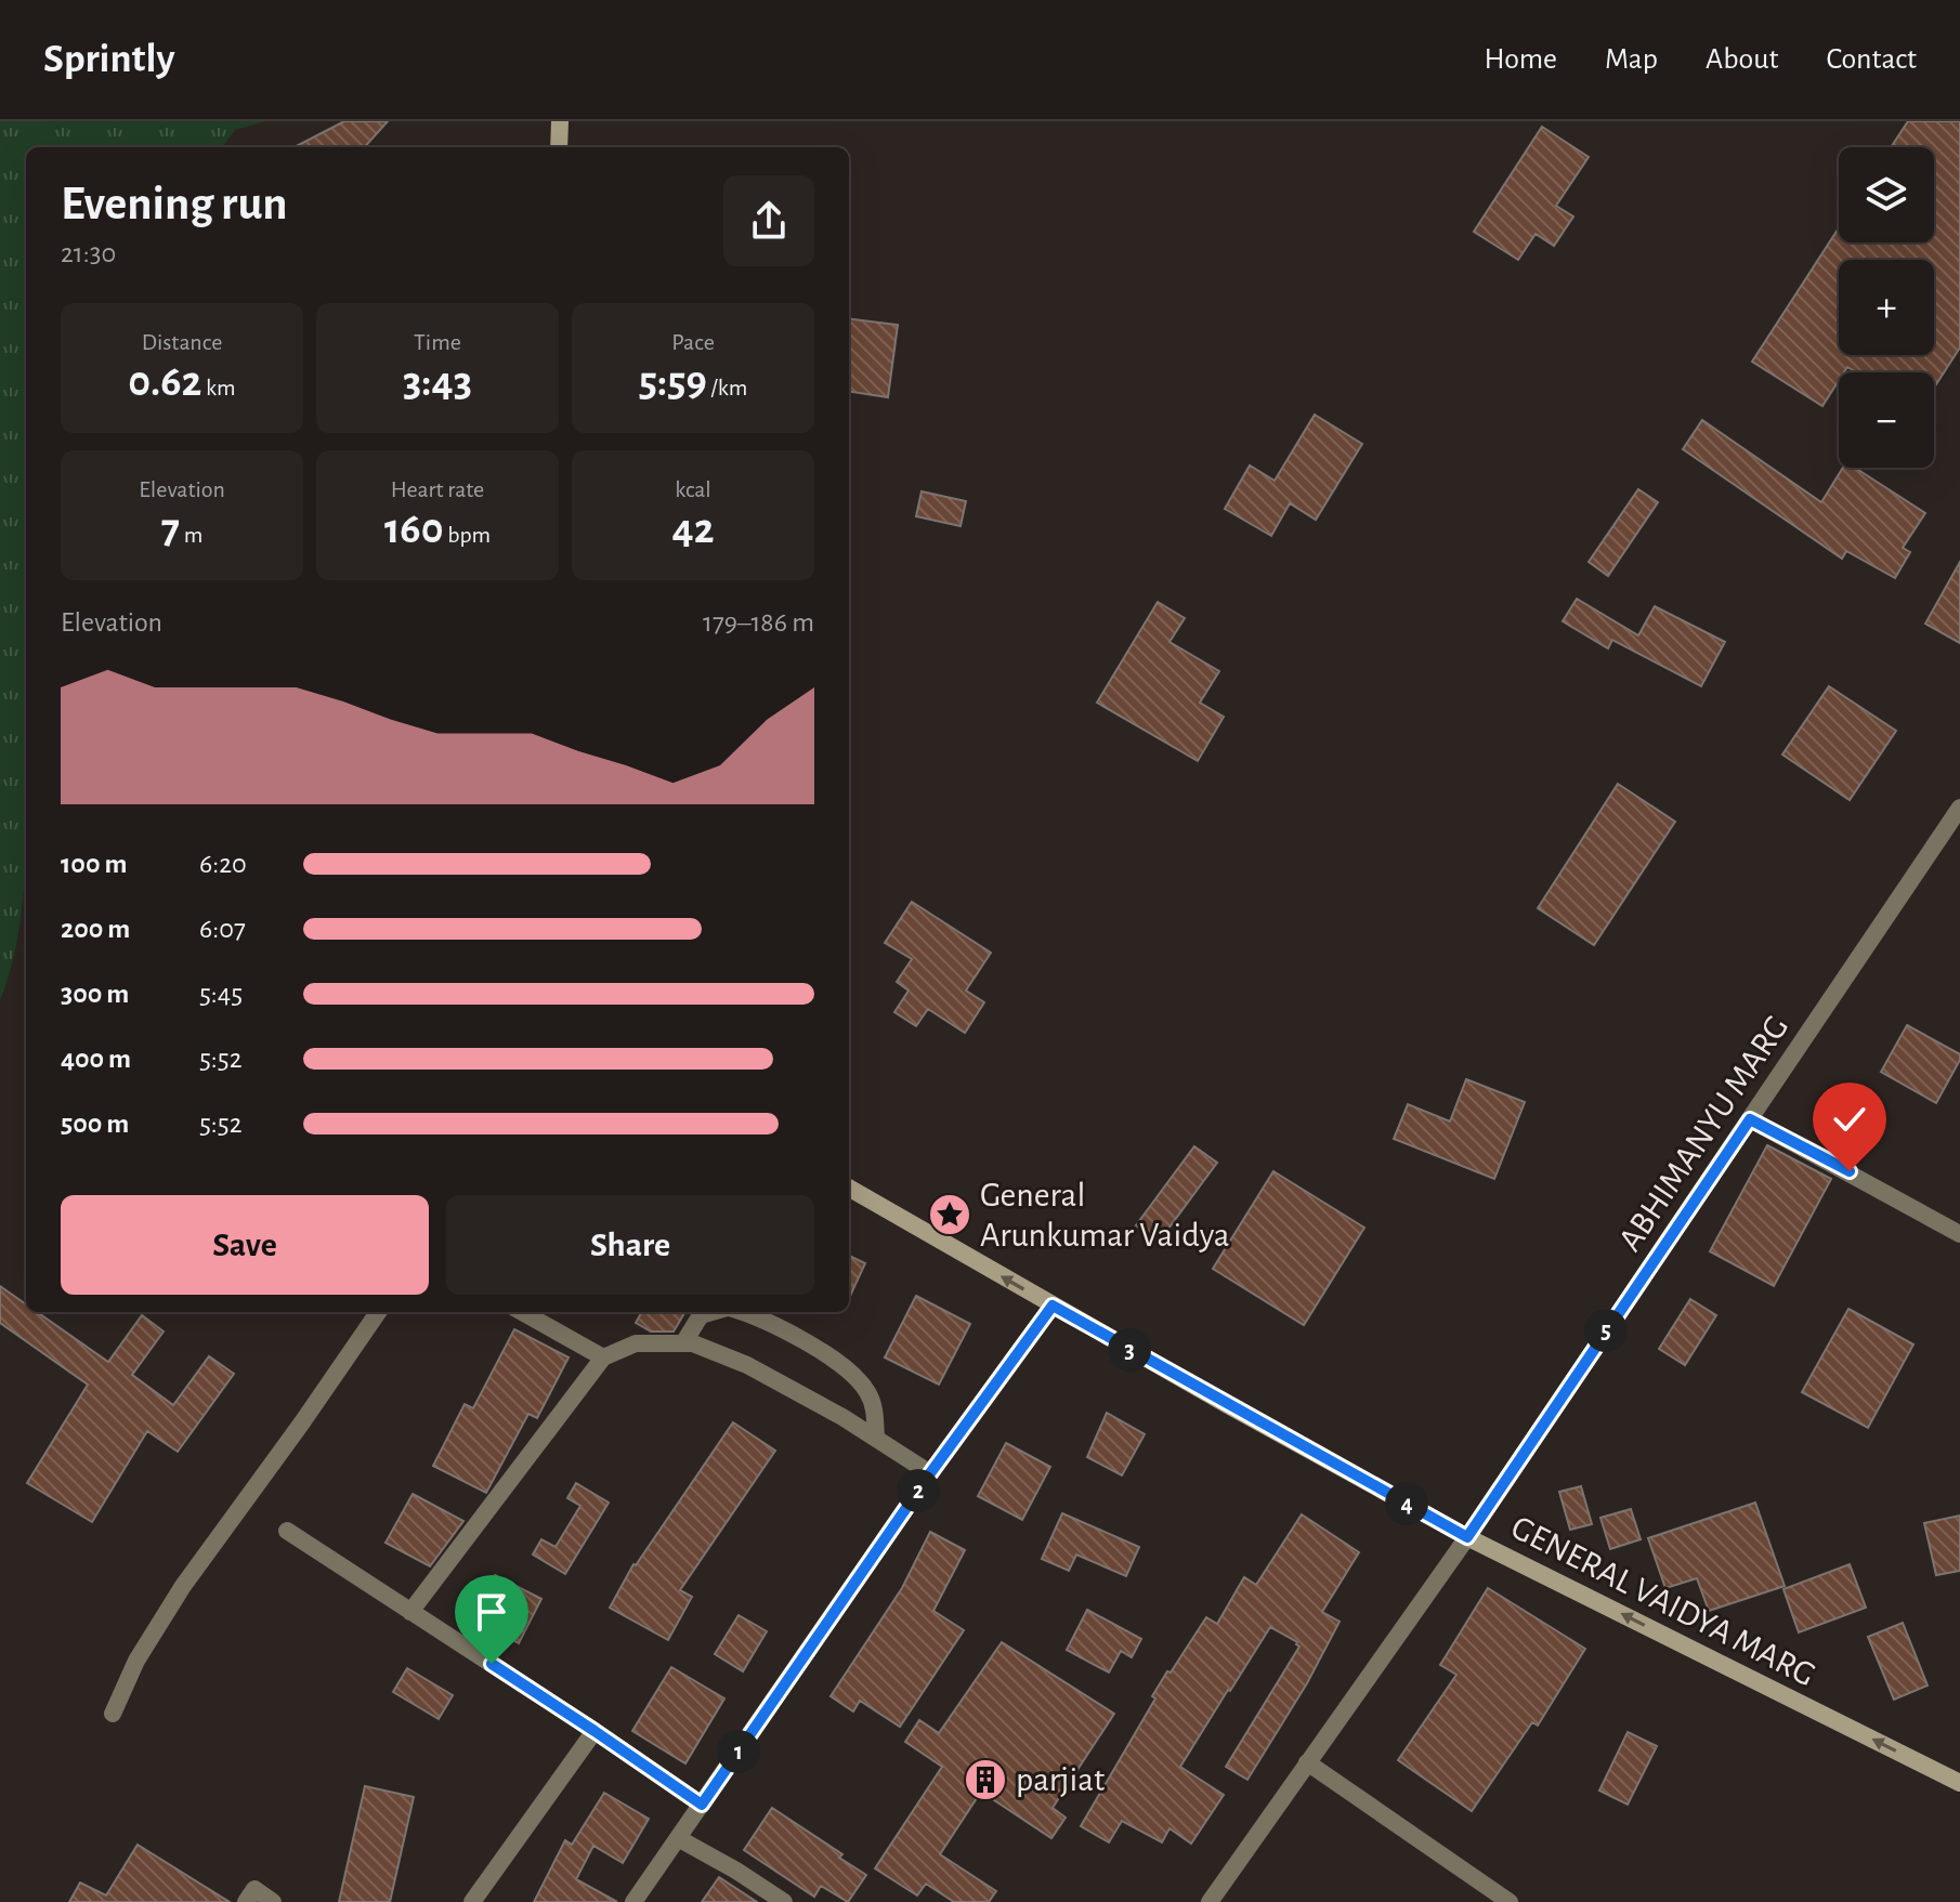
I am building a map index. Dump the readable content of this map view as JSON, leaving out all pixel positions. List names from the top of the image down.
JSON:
{
  "streets": {
    "street": ["ABHIMANYU MARG", "GENERAL VAIDYA MARG"]
  },
  "crossings": [
    ["ABHIMANYU MARG", "GENERAL VAIDYA MARG"]
  ],
  "one_way": ["GENERAL VAIDYA MARG"],
  "places": {
    "place": ["General Arunkumar Vaidya"],
    "building": ["parjiat"]
  },
  "page": {
    "header": "Sprintly",
    "nav": [
      "Home",
      "Map",
      "About",
      "Contact"
    ],
    "map_buttons": ["+", "−"],
    "heading": ["Evening run", "21:30"],
    "stats": [
      ["Distance", "0.62 km"],
      ["Time", "3:43"],
      ["Pace", "5:59 /km"],
      ["Elevation", "7 m"],
      ["Heart rate", "160 bpm"],
      ["kcal", "42"]
    ],
    "chart": ["Elevation", "179–186 m"],
    "list": [
      {
        "name": "100 m",
        "note": "6:20"
      },
      {
        "name": "200 m",
        "note": "6:07"
      },
      {
        "name": "300 m",
        "note": "5:45"
      },
      {
        "name": "400 m",
        "note": "5:52"
      },
      {
        "name": "500 m",
        "note": "5:52"
      }
    ],
    "buttons": ["Save", "Share"],
    "pins": [
      "5",
      "3",
      "2",
      "4",
      "1"
    ]
  }
}
